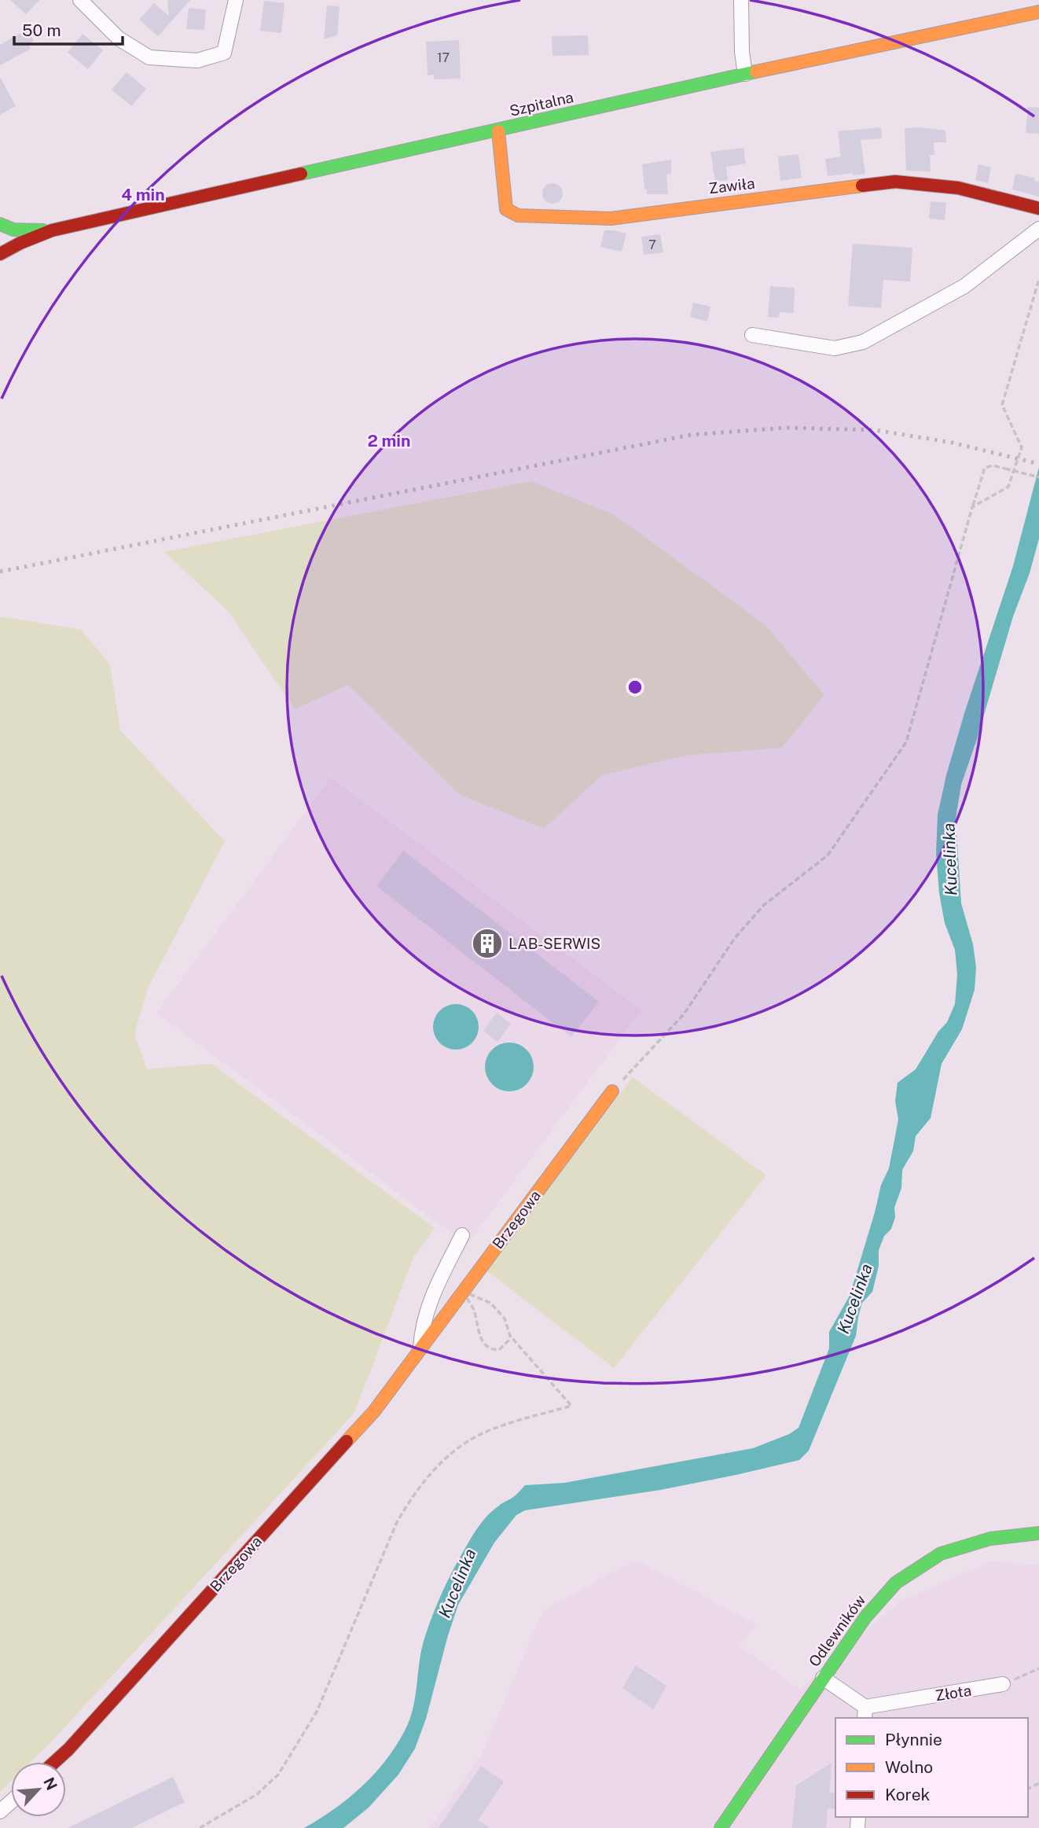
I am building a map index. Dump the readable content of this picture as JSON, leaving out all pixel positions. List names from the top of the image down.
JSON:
{
  "streets": {
    "street": [
      "Szpitalna",
      "Zawiła",
      "Brzegowa",
      "Odlewników",
      "Złota"
    ]
  },
  "crossings": [
    ["Szpitalna", "Zawiła"]
  ],
  "water": ["Kucelinka"],
  "places": {
    "building": ["LAB-SERWIS"]
  },
  "house_numbers": ["17", "7"],
  "legend": ["Płynnie", "Wolno", "Korek"],
  "scale_bar": "50 m",
  "north": "top right",
  "rings": ["4 min", "2 min"]
}
